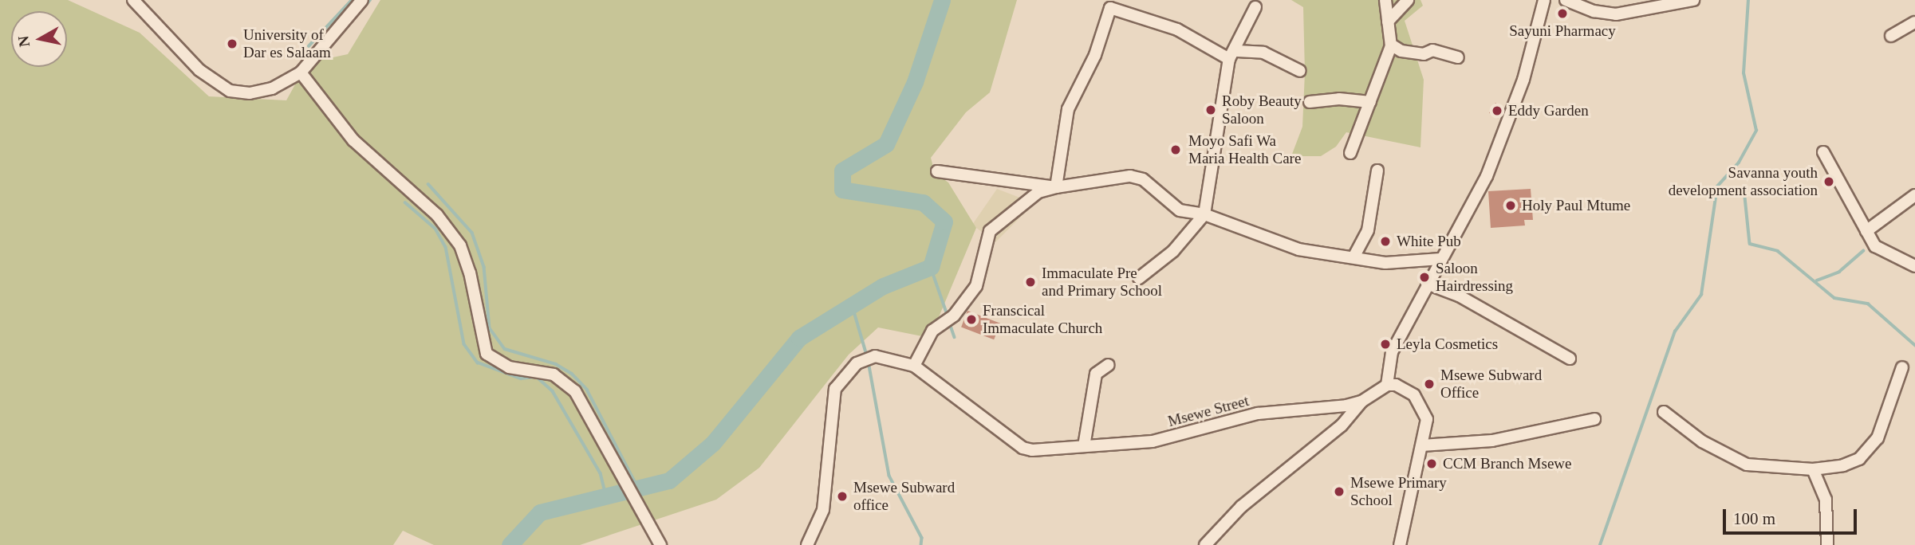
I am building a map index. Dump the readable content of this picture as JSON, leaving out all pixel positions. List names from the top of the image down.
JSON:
{
  "streets": {
    "street": ["Msewe Street"]
  },
  "places": [
    "Sayuni Pharmacy",
    "University of Dar es Salaam",
    "Roby Beauty Saloon",
    "Eddy Garden",
    "Moyo Safi Wa Maria Health Care",
    "Savanna youth development association",
    "Holy Paul Mtume",
    "White Pub",
    "Saloon Hairdressing",
    "Immaculate Pre and Primary School",
    "Franscical Immaculate Church",
    "Leyla Cosmetics",
    "Msewe Subward Office",
    "CCM Branch Msewe",
    "Msewe Primary School",
    "Msewe Subward office"
  ],
  "scale_bar": "100 m",
  "north": "left"
}
